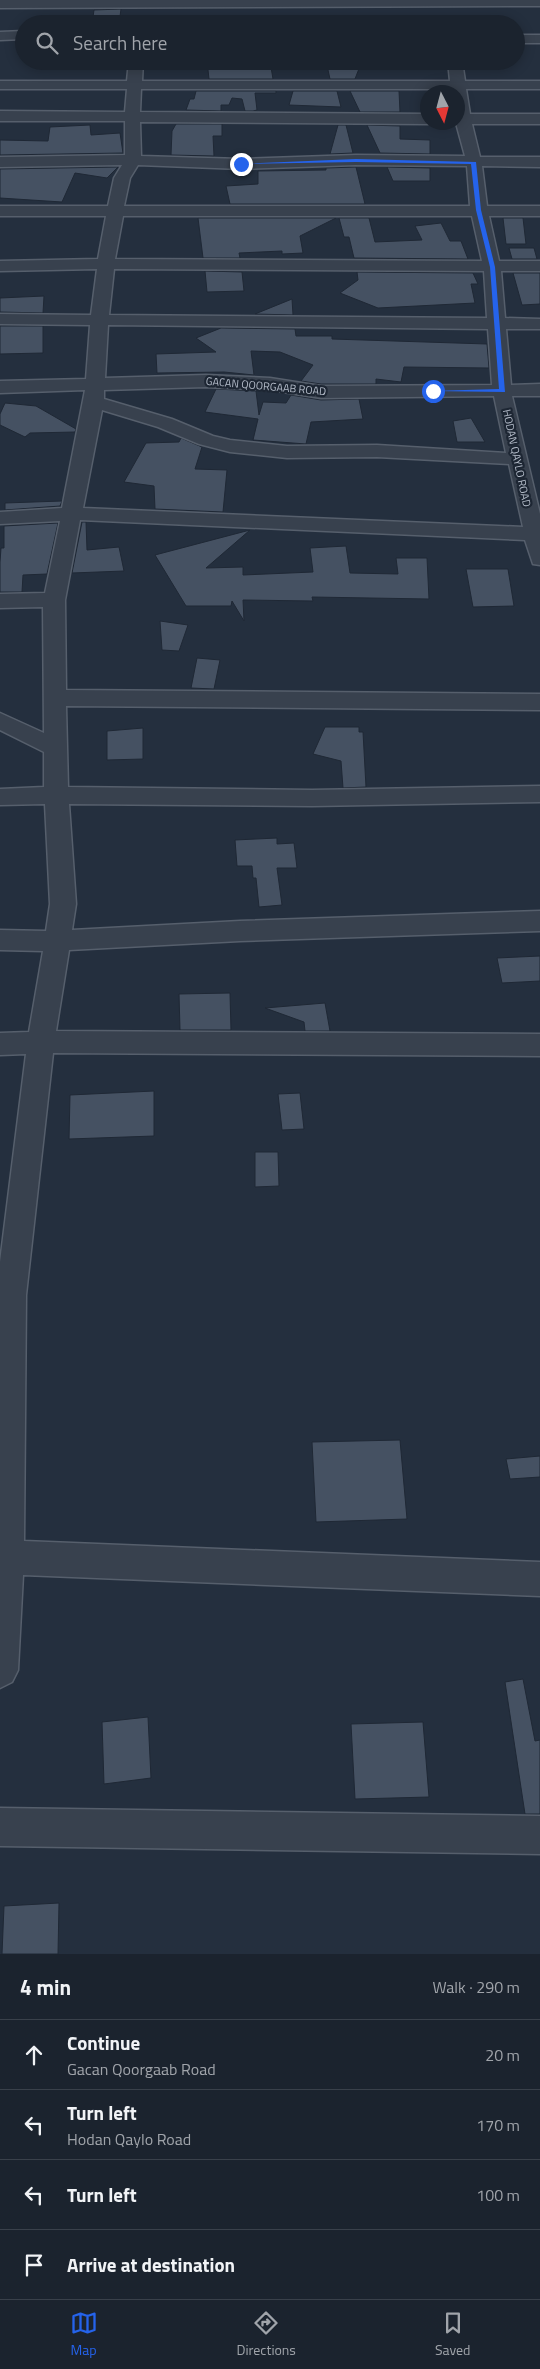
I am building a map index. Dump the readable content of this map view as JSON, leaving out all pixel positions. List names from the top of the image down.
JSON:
{
  "streets": {
    "street": ["GACAN QOORGAAB ROAD", "HODAN QAYLO ROAD"]
  },
  "crossings": [
    ["GACAN QOORGAAB ROAD", "HODAN QAYLO ROAD"]
  ],
  "north": "bottom",
  "page": {
    "search": "Search here",
    "heading": ["4 min", "Walk · 290 m"],
    "list": [
      ["Continue", "Gacan Qoorgaab Road", "20 m"],
      ["Turn left", "Hodan Qaylo Road", "170 m"],
      ["Turn left", "100 m"],
      "Arrive at destination"
    ],
    "nav": ["Map", "Directions", "Saved"]
  }
}
